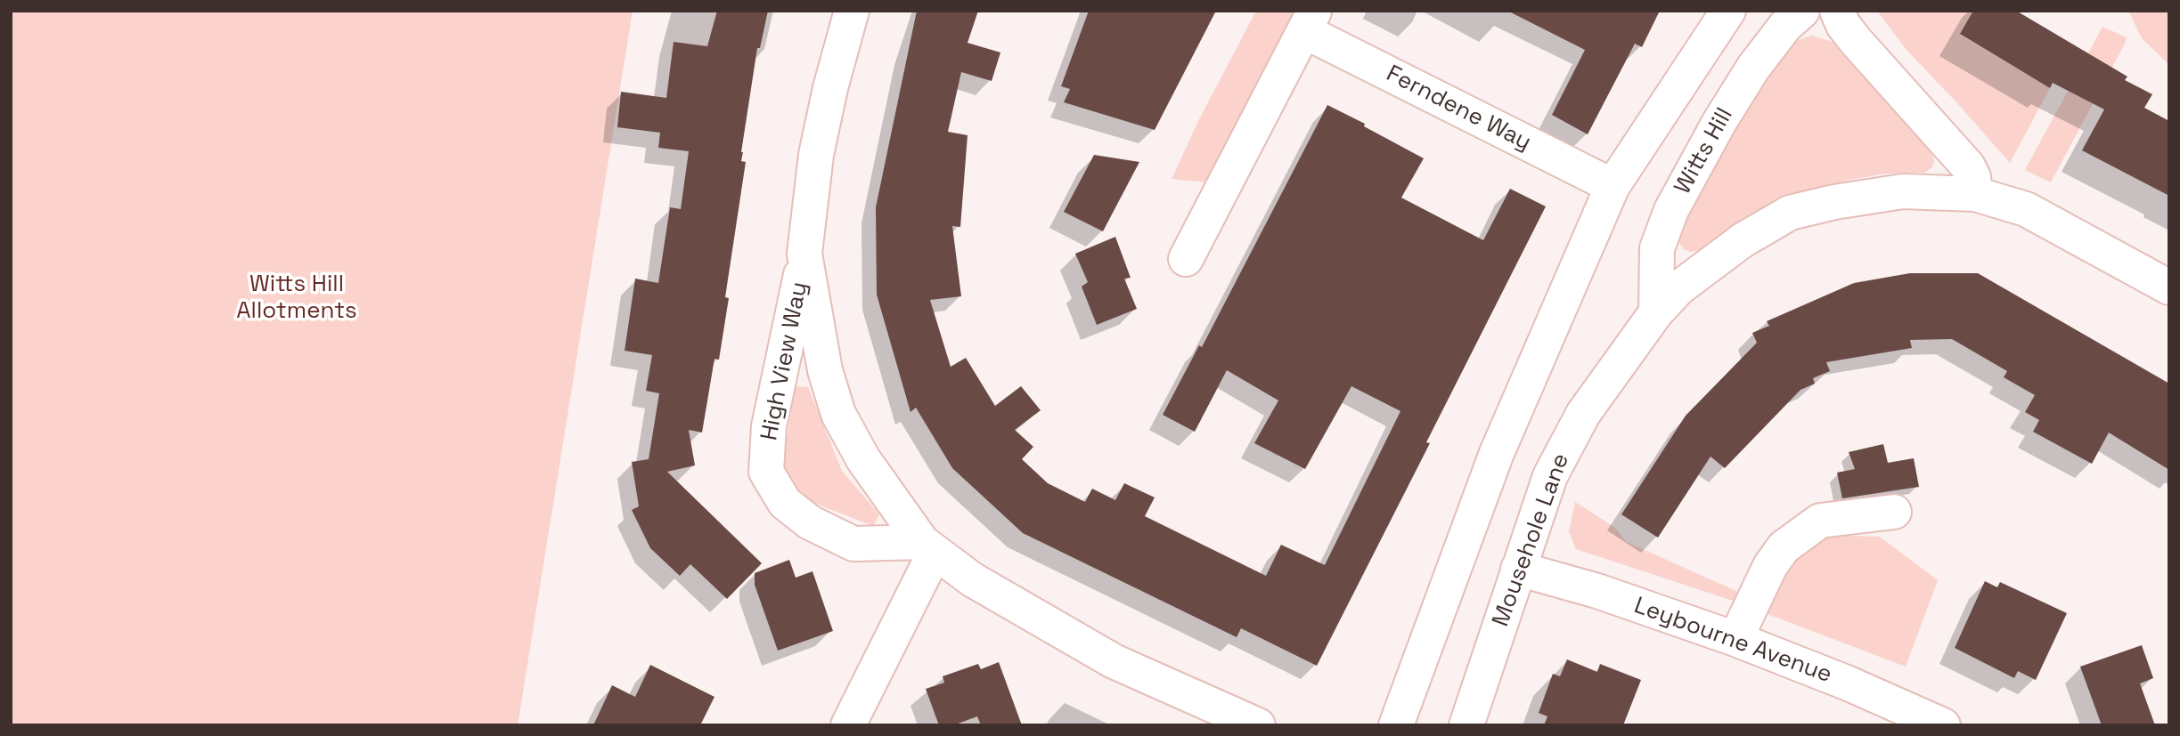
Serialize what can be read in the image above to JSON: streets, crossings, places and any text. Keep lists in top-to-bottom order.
{
  "streets": {
    "street": [
      "Ferndene Way",
      "Witts Hill",
      "High View Way",
      "Mousehole Lane",
      "Leybourne Avenue"
    ]
  },
  "crossings": [
    ["Witts Hill", "Mousehole Lane"],
    ["Mousehole Lane", "Leybourne Avenue"]
  ],
  "parks": ["Witts Hill Allotments"]
}
